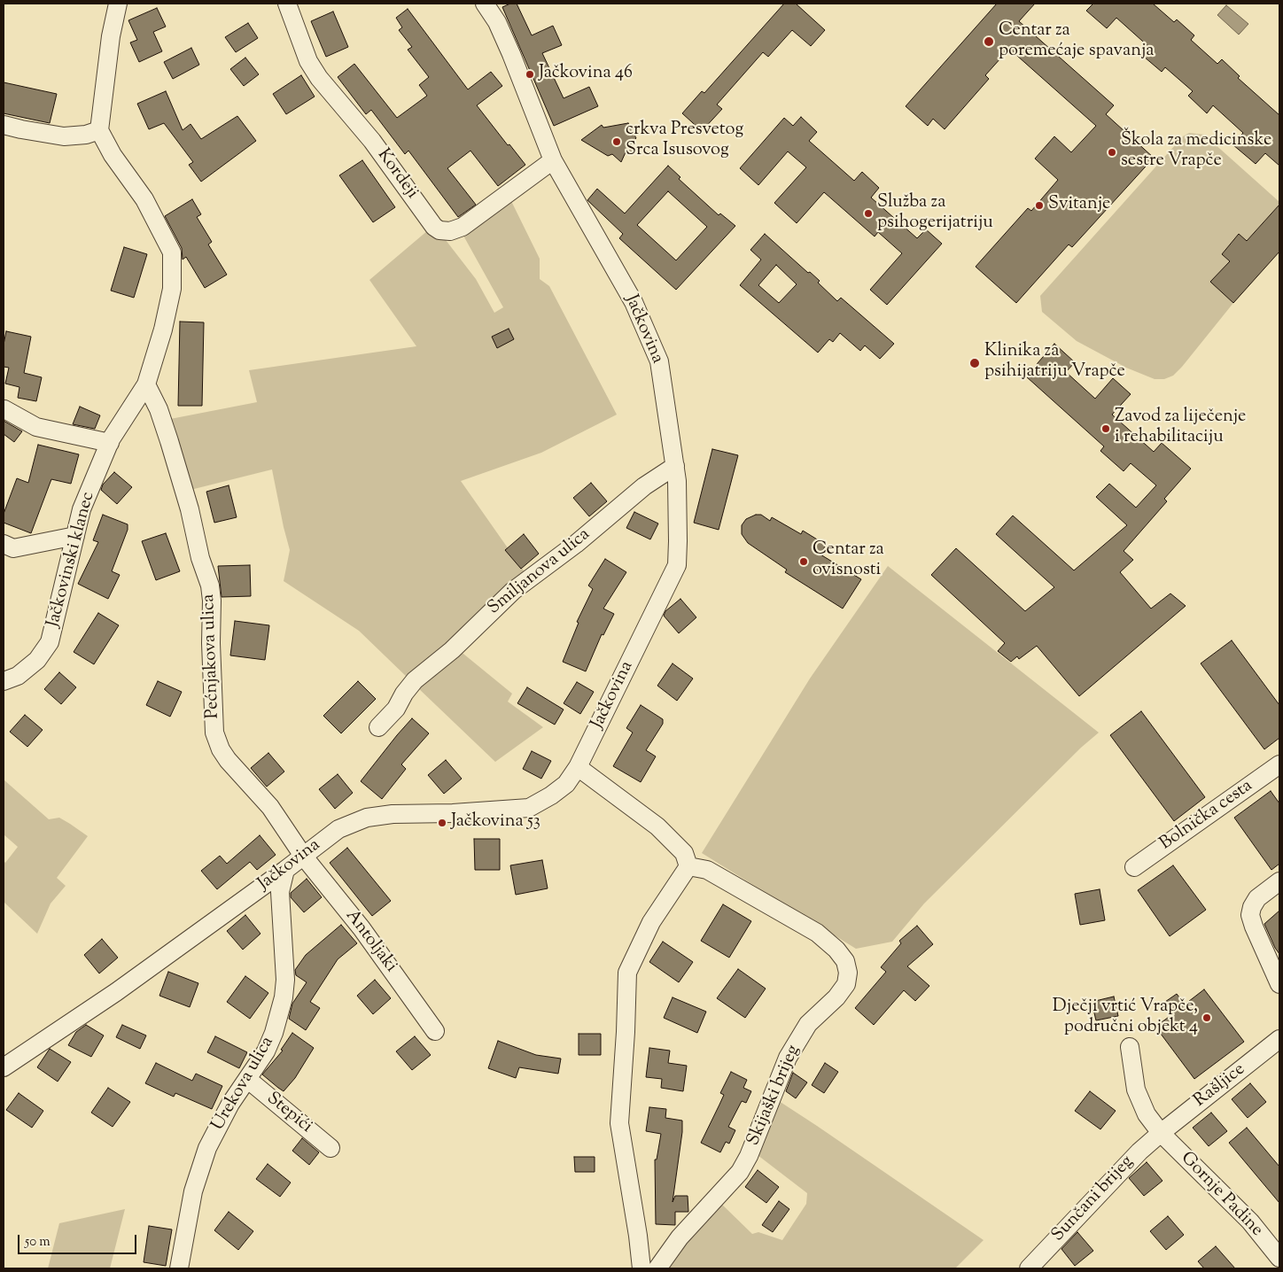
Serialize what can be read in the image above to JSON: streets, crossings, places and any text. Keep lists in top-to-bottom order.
{
  "streets": {
    "street": [
      "Kordeji",
      "Jačkovina",
      "Jačkovinski klanec",
      "Smiljanova ulica",
      "Pećnjakova ulica",
      "Bolnička cesta",
      "Antoljaki",
      "Urekova ulica",
      "Rašljice",
      "Skijaški brijeg",
      "Stepići",
      "Gornje Padine",
      "Sunčani brijeg"
    ]
  },
  "crossings": [
    ["Kordeji", "Jačkovina"],
    ["Jačkovina", "Smiljanova ulica"],
    ["Jačkovina", "Pećnjakova ulica"],
    ["Jačkovina", "Antoljaki"],
    ["Jačkovina", "Urekova ulica"],
    ["Jačkovinski klanec", "Pećnjakova ulica"],
    ["Pećnjakova ulica", "Antoljaki"],
    ["Urekova ulica", "Stepići"],
    ["Rašljice", "Gornje Padine"],
    ["Rašljice", "Sunčani brijeg"],
    ["Gornje Padine", "Sunčani brijeg"]
  ],
  "places": [
    "Centar za poremećaje spavanja",
    "Jačkovina 46",
    "crkva Presvetog Srca Isusovog",
    "Škola za medicinske sestre Vrapče",
    "Svitanje",
    "Služba za psihogerijatriju",
    "Klinika za psihijatriju Vrapče",
    "Zavod za liječenje i rehabilitaciju",
    "Centar za ovisnosti",
    "Jačkovina 53",
    "Dječji vrtić Vrapče, područni objekt 4"
  ],
  "scale_bar": "50 m"
}
